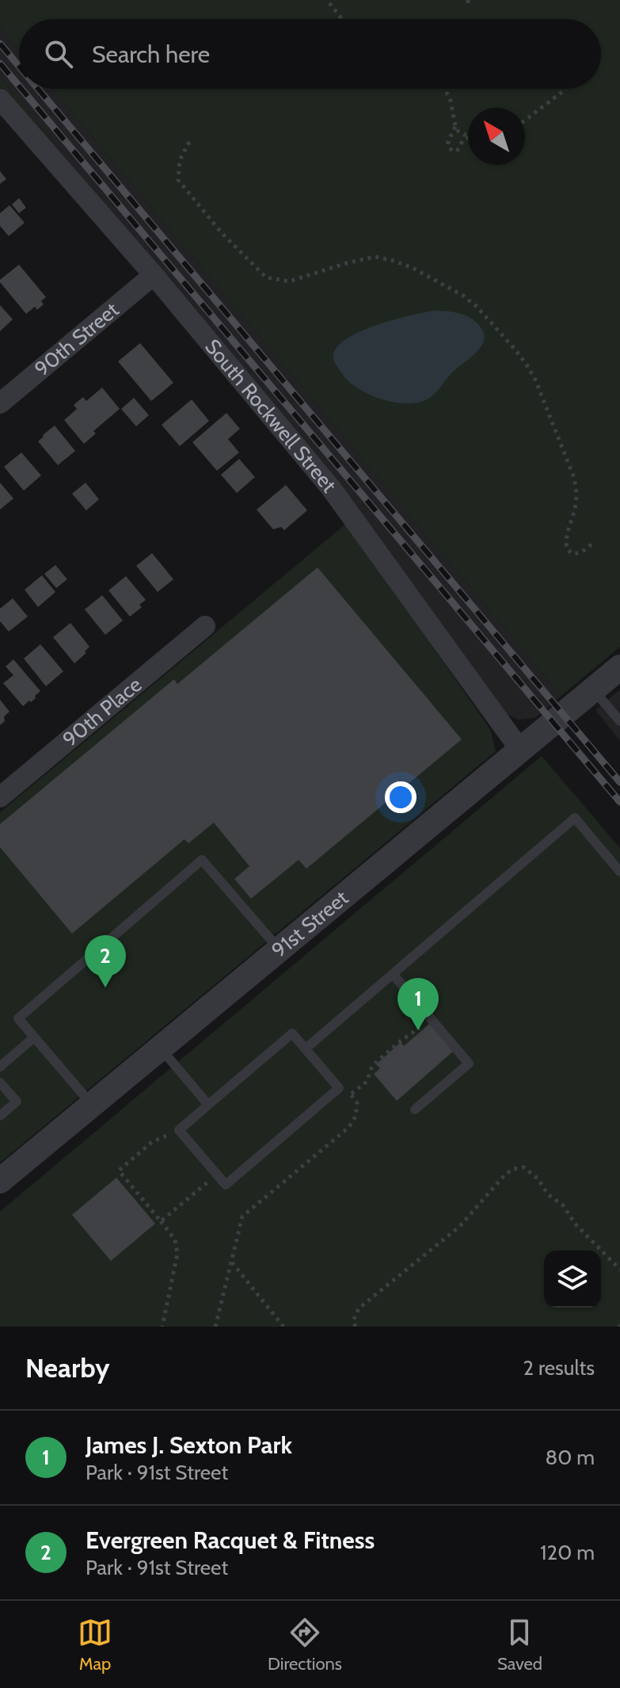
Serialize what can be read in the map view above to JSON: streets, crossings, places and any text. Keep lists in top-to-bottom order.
{
  "streets": {
    "street": [
      "90th Street",
      "South Rockwell Street",
      "90th Place",
      "91st Street"
    ]
  },
  "crossings": [
    ["90th Street", "South Rockwell Street"],
    ["South Rockwell Street", "91st Street"]
  ],
  "north": "top left",
  "page": {
    "search": "Search here",
    "pins": ["2", "1"],
    "heading": ["Nearby", "2 results"],
    "list": [
      {
        "mark": "1",
        "name": "James J. Sexton Park",
        "note": "Park · 91st Street",
        "value": "80 m"
      },
      {
        "mark": "2",
        "name": "Evergreen Racquet & Fitness",
        "note": "Park · 91st Street",
        "value": "120 m"
      }
    ],
    "nav": ["Map", "Directions", "Saved"]
  }
}
